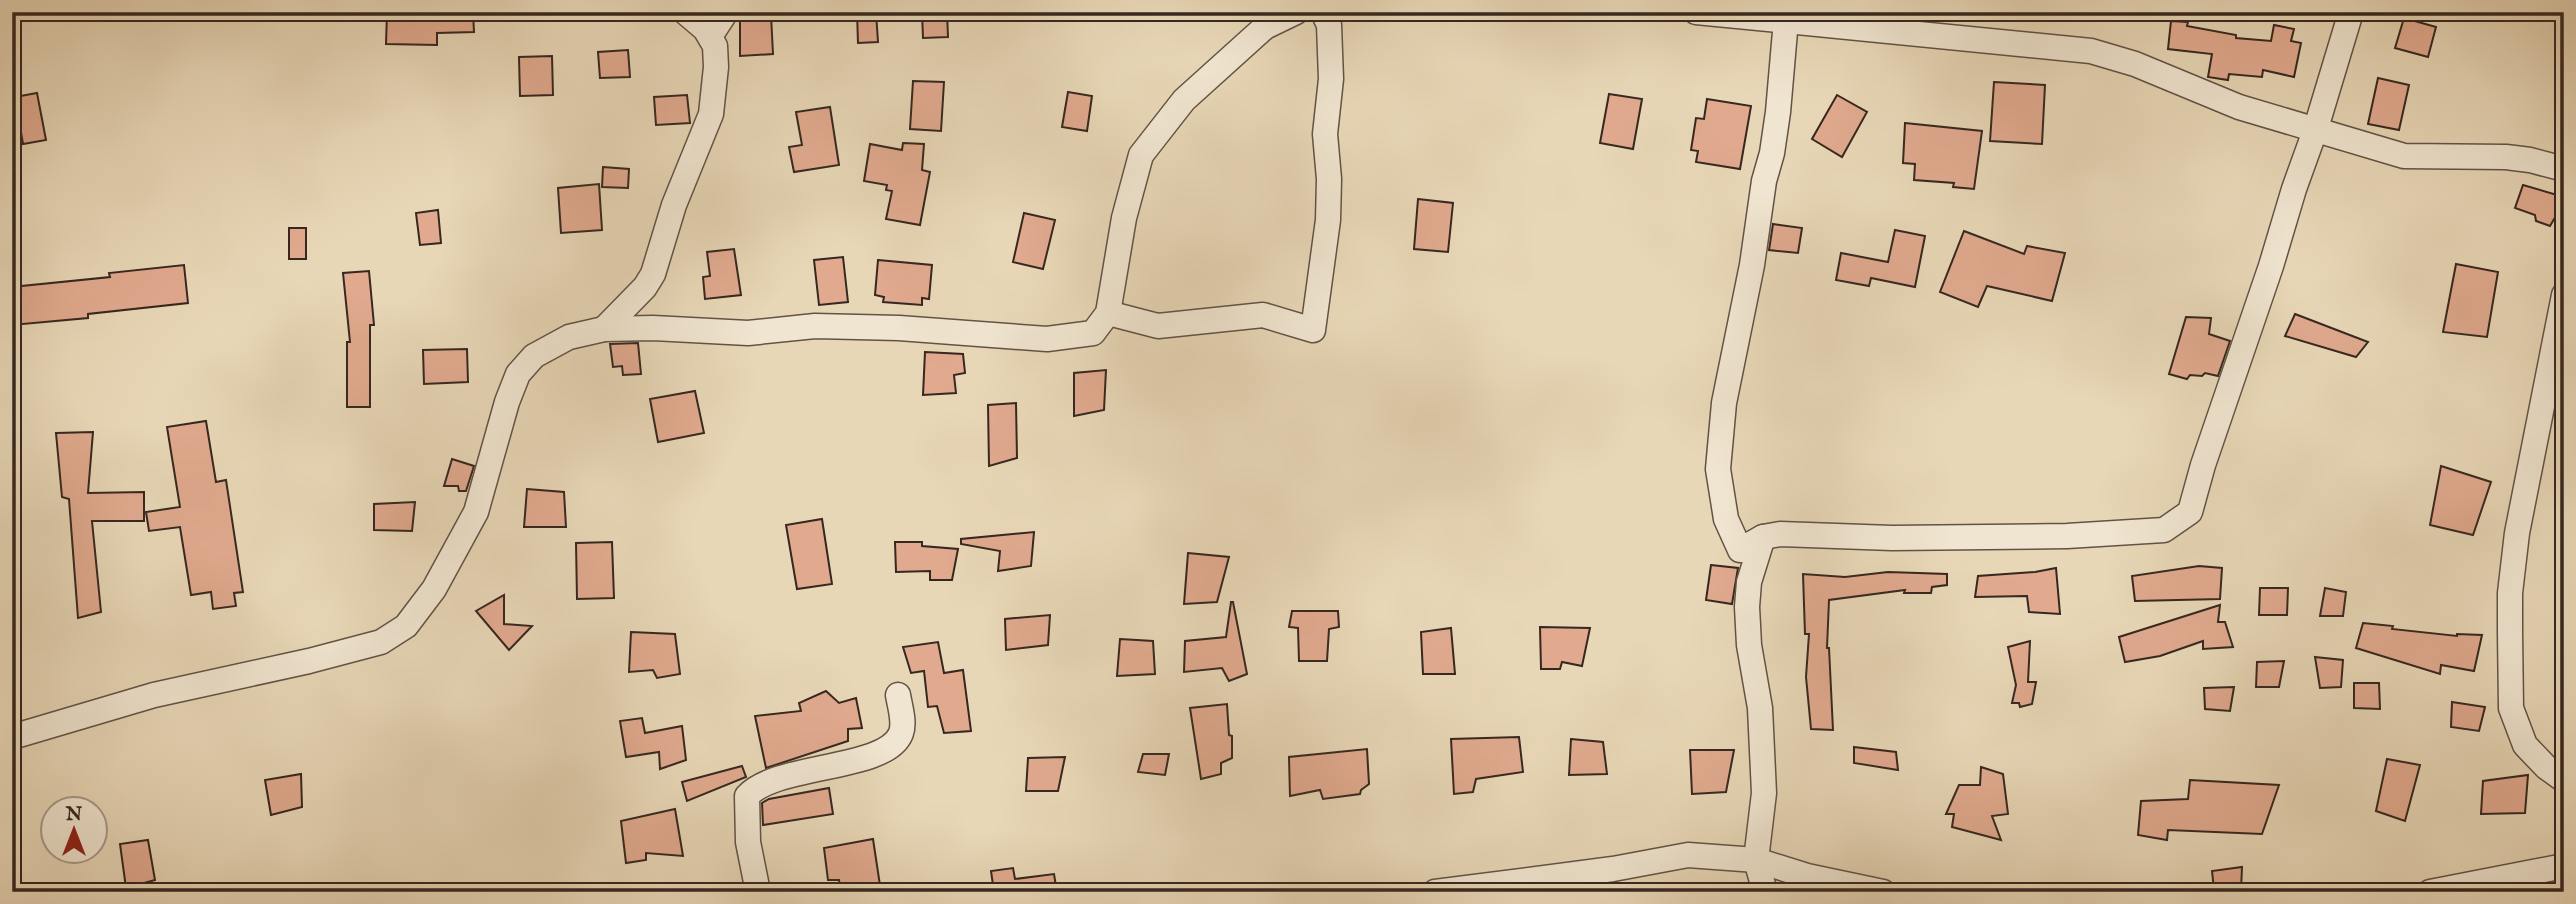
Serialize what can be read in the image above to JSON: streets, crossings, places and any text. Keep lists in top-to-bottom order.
{
  "north": "top"
}
